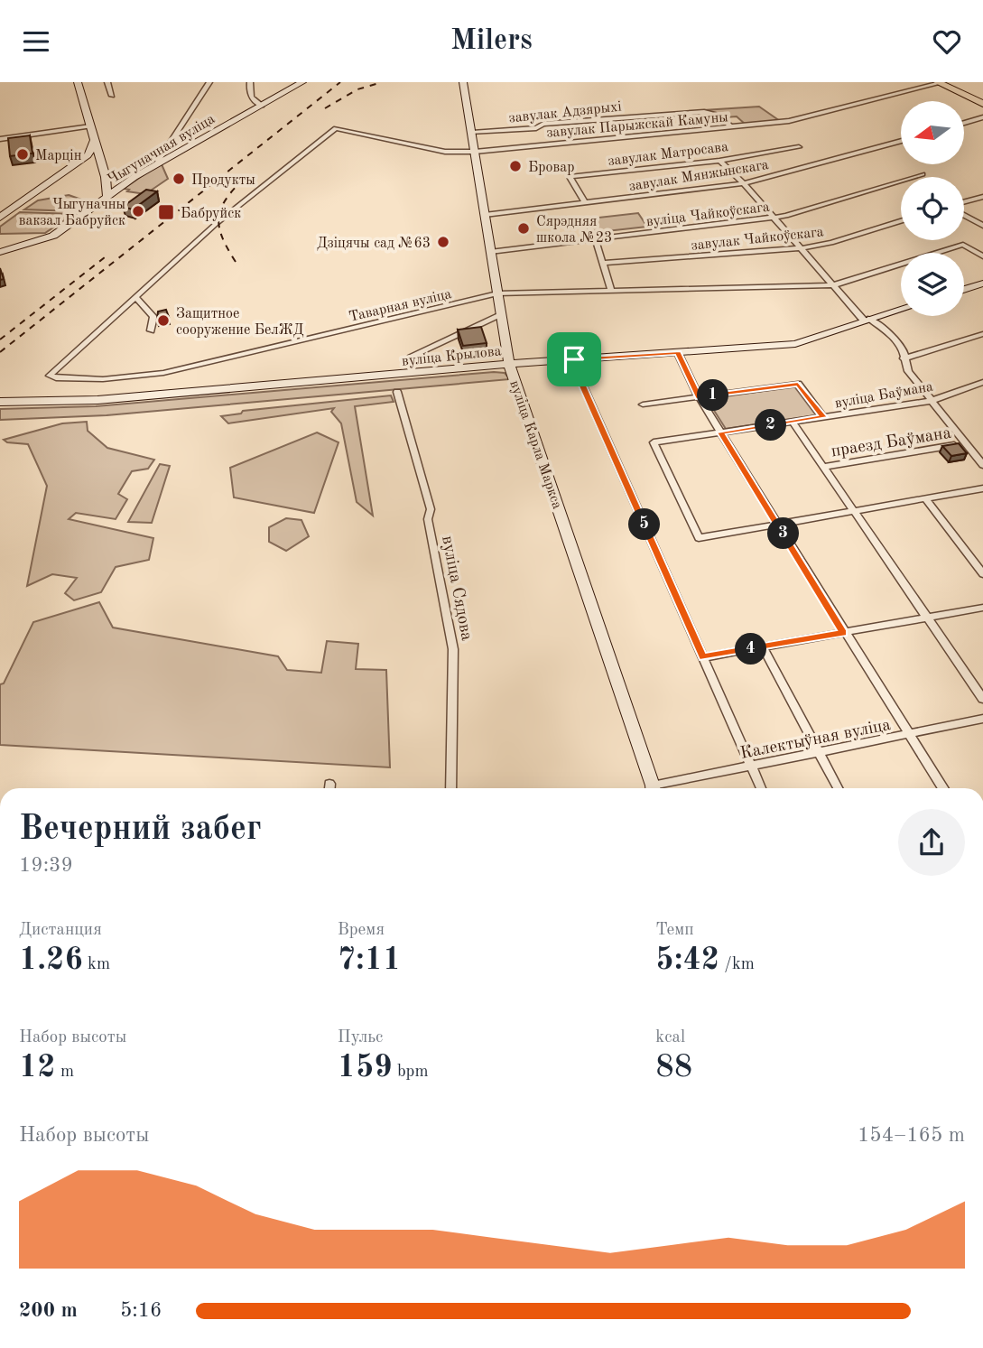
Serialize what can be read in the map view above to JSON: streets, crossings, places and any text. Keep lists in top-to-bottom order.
{
  "streets": {
    "main road": ["Чыгуначная вуліца", "вуліца Крылова", "вуліца Карла Маркса"],
    "street": [
      "завулак Адзярыхі",
      "завулак Парыжскай Камуны",
      "завулак Матросава",
      "завулак Мянжынскага",
      "вуліца Чайкоўскага",
      "завулак Чайкоўскага",
      "Таварная вуліца",
      "вуліца Баўмана",
      "праезд Баўмана",
      "вуліца Сядова",
      "Калектыўная вуліца"
    ]
  },
  "crossings": [
    ["завулак Адзярыхі", "завулак Парыжскай Камуны"],
    ["завулак Адзярыхі", "вуліца Карла Маркса"],
    ["завулак Парыжскай Камуны", "Таварная вуліца"],
    ["завулак Парыжскай Камуны", "вуліца Карла Маркса"],
    ["завулак Матросава", "завулак Мянжынскага"],
    ["завулак Мянжынскага", "вуліца Карла Маркса"],
    ["вуліца Чайкоўскага", "вуліца Карла Маркса"],
    ["Таварная вуліца", "вуліца Карла Маркса"],
    ["вуліца Крылова", "вуліца Карла Маркса"]
  ],
  "places": {
    "other": [
      "Марцін",
      "Бровар",
      "Продукты",
      "Чыгуначны вакзал Бабруйск",
      "Сярэдняя школа №23",
      "Дзіцячы сад №63",
      "Защитное сооружение БелЖД"
    ],
    "transit": ["Бабруйск"]
  },
  "north": "left",
  "page": {
    "header": "Milers",
    "pins": [
      "1",
      "2",
      "5",
      "3",
      "4"
    ],
    "heading": ["Вечерний забег", "19:39"],
    "stats": [
      ["Дистанция", "1.26 km"],
      ["Время", "7:11"],
      ["Темп", "5:42 /km"],
      ["Набор высоты", "12 m"],
      ["Пульс", "159 bpm"],
      ["kcal", "88"]
    ],
    "chart": ["Набор высоты", "154–165 m"],
    "list": [
      {
        "name": "200 m",
        "note": "5:16"
      }
    ]
  }
}
